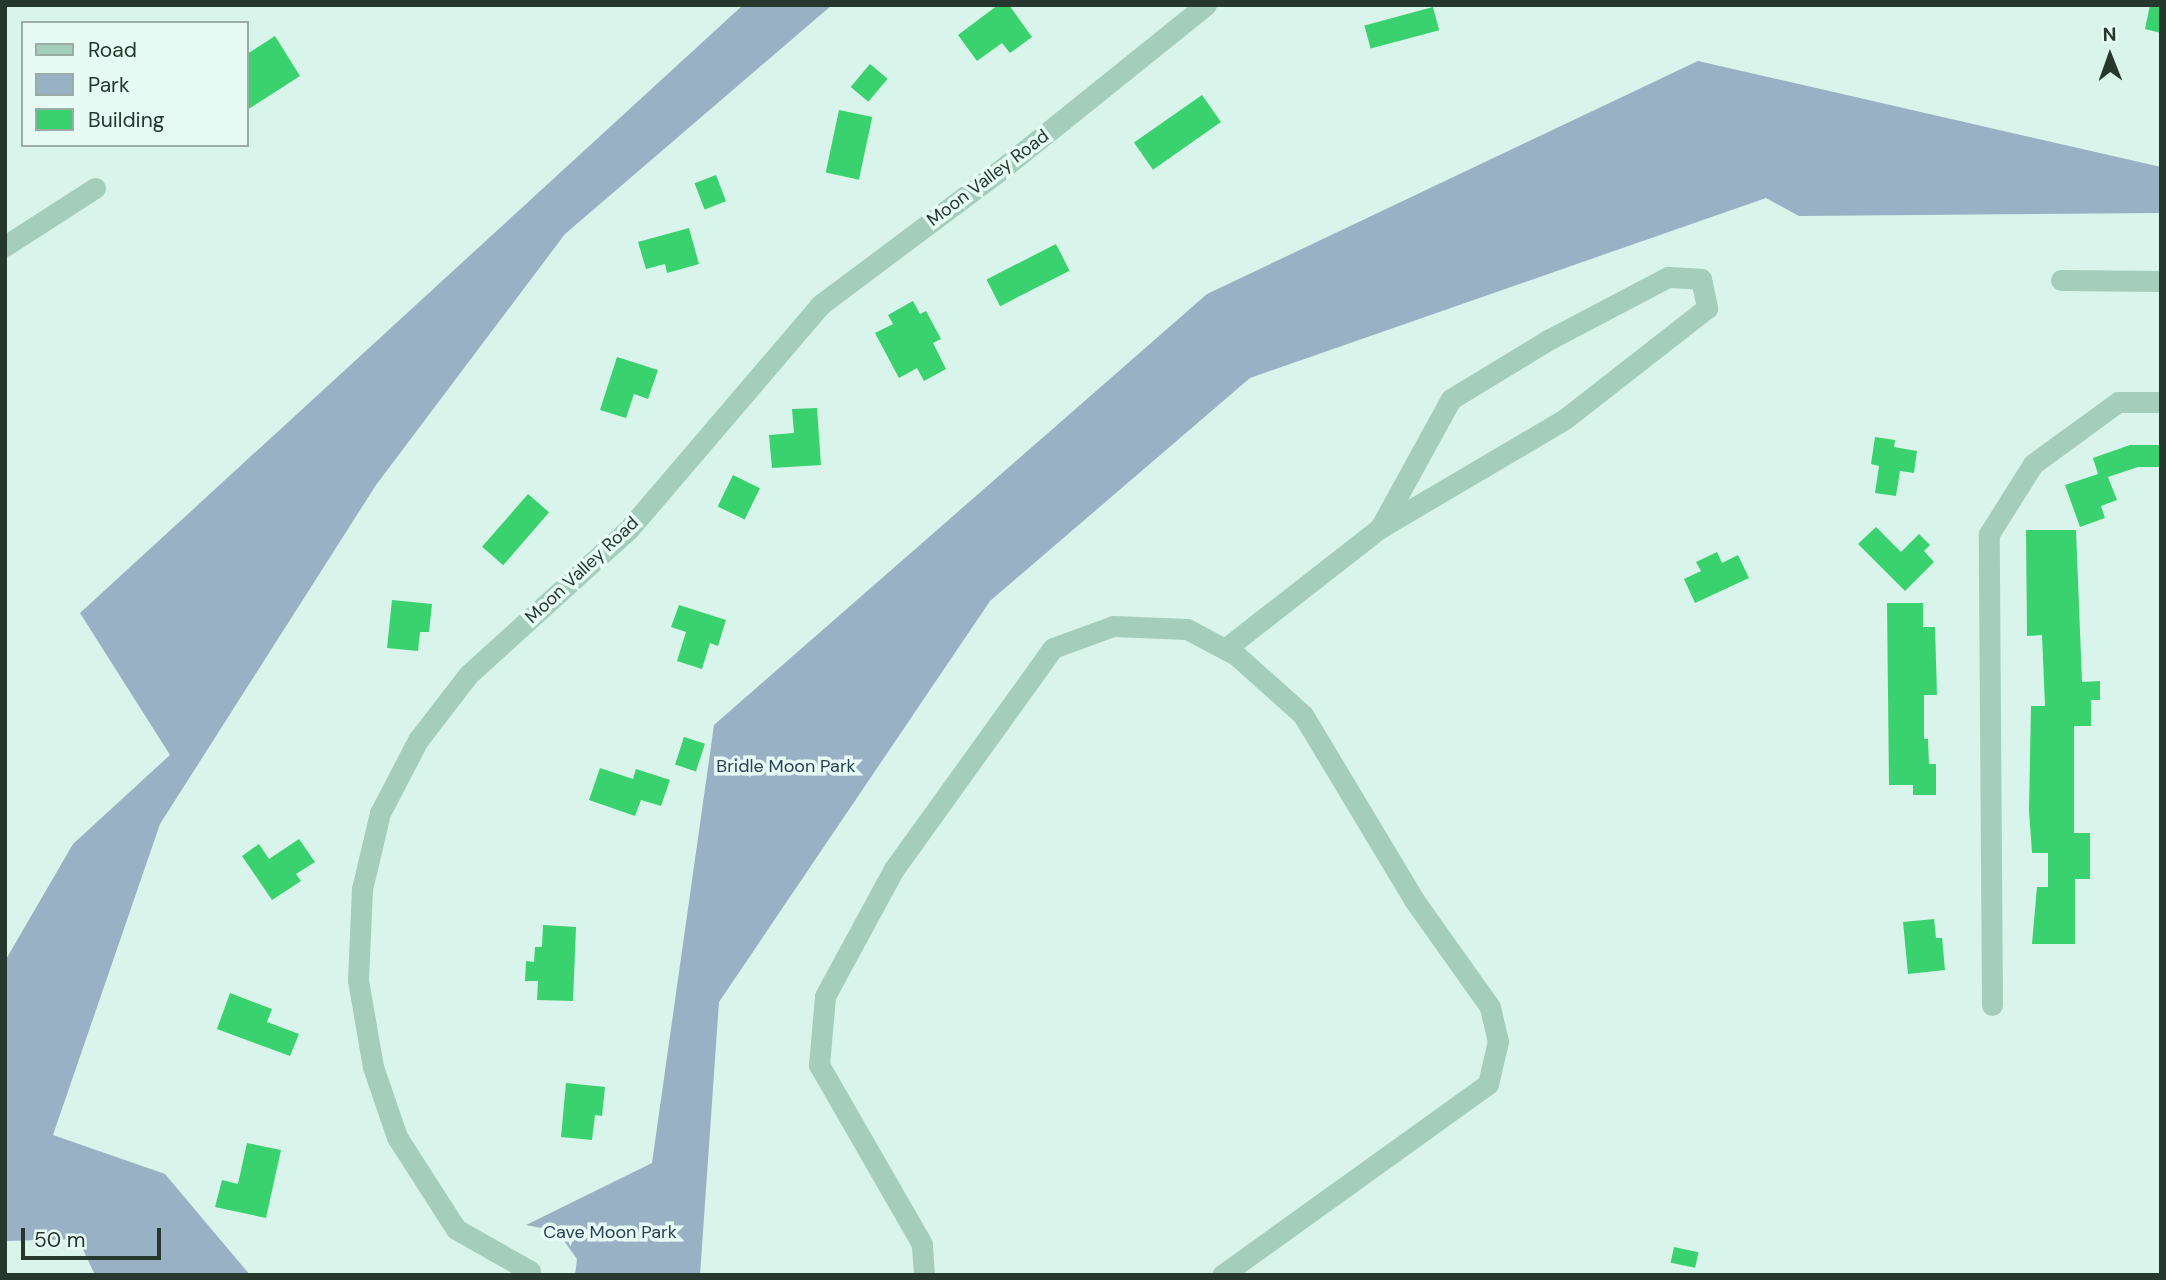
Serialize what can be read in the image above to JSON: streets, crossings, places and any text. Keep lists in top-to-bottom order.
{
  "streets": {
    "street": ["Moon Valley Road"]
  },
  "parks": ["Bridle Moon Park", "Cave Moon Park"],
  "legend": ["Road", "Park", "Building"],
  "scale_bar": "50 m",
  "north": "top"
}
